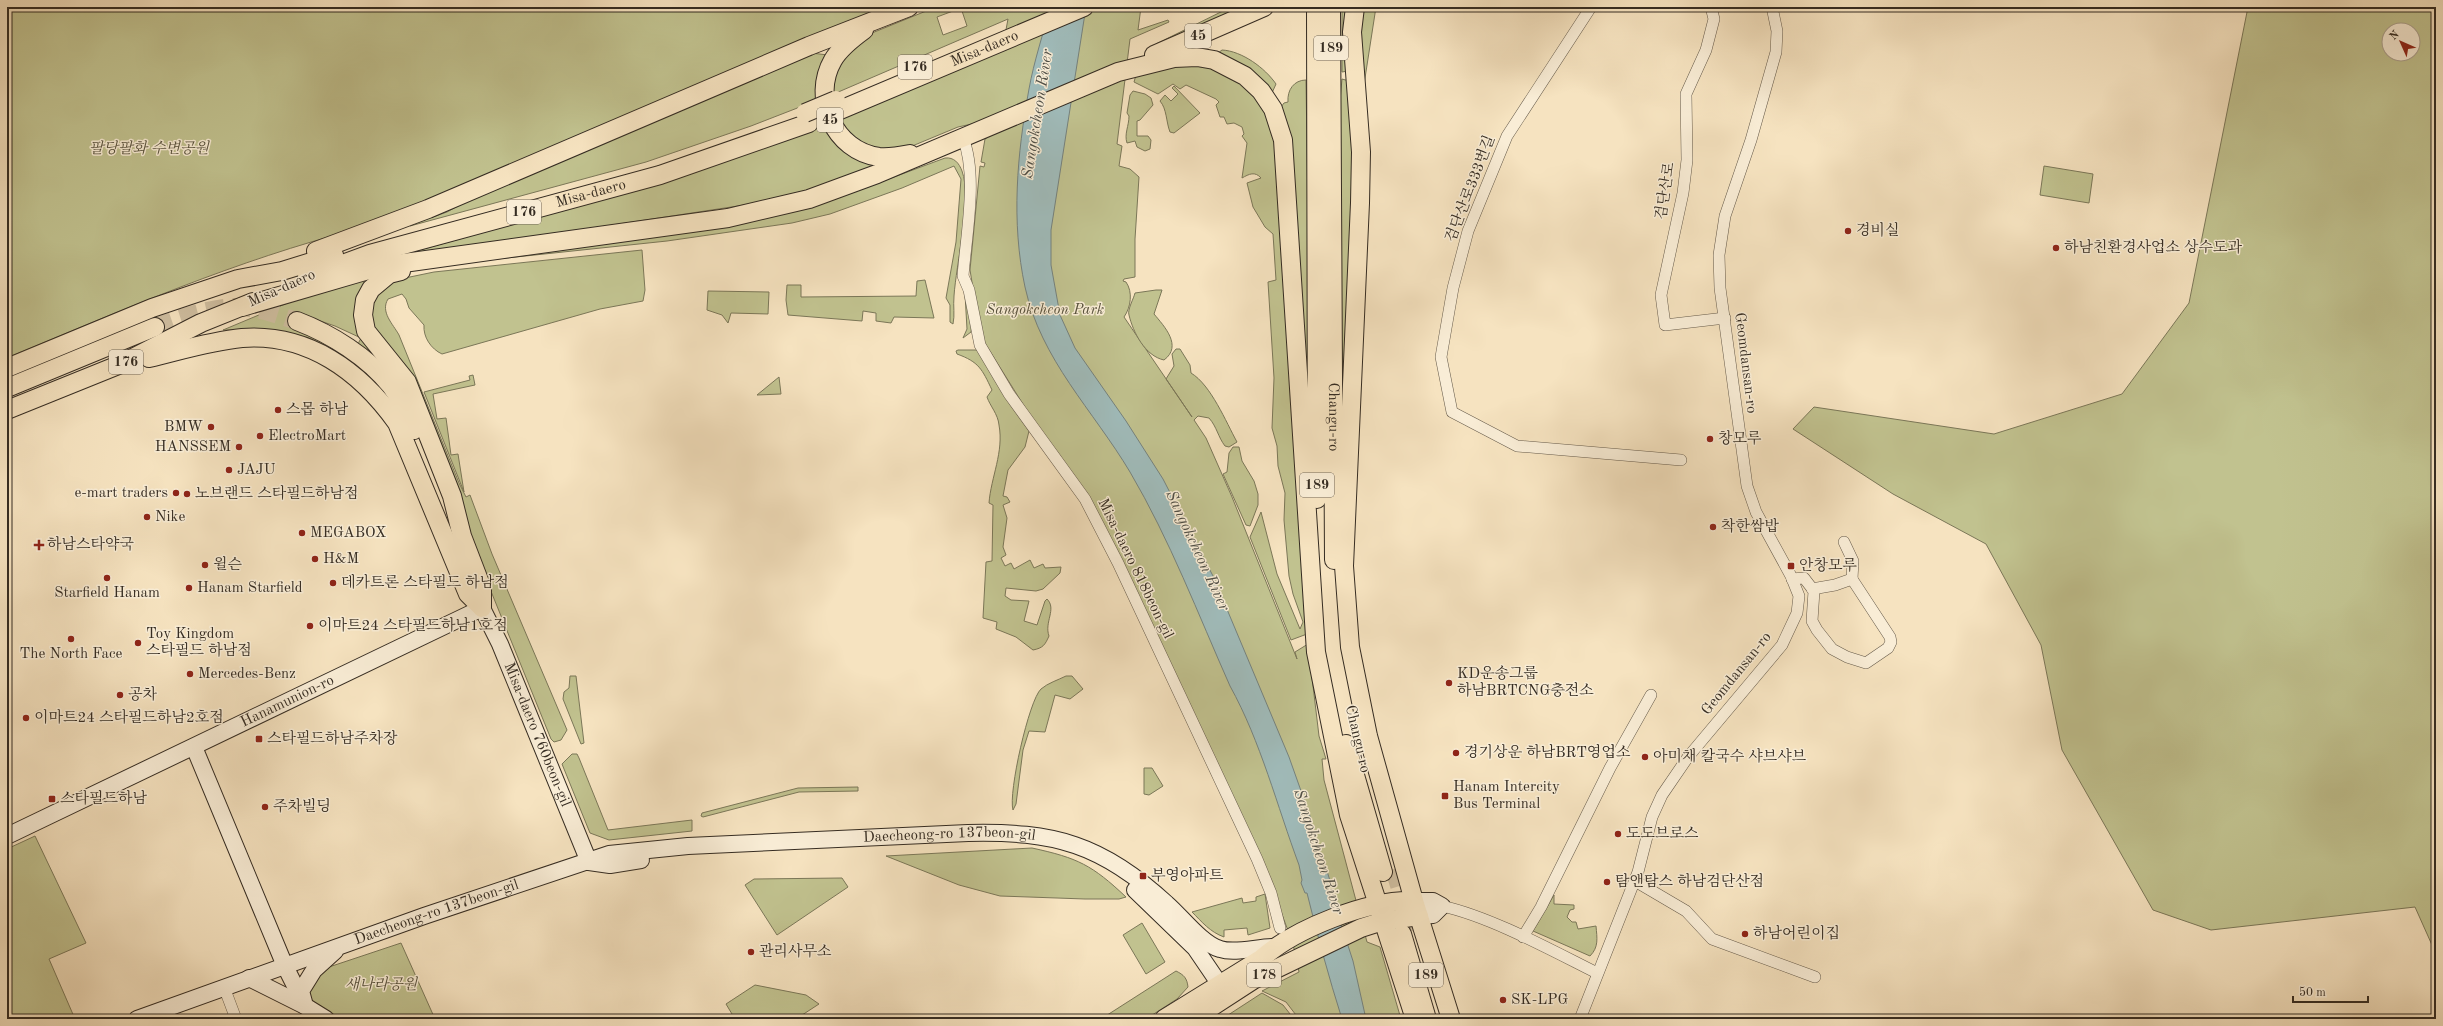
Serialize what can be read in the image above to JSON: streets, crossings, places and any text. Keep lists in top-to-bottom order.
{
  "streets": {
    "main road": [
      "45",
      "189",
      "Misa-daero",
      "176",
      "Changu-ro",
      "Hanamunion-ro",
      "Misa-daero 760beon-gil",
      "Daecheong-ro 137beon-gil",
      "178"
    ],
    "street": [
      "검단산로333번길",
      "검단산로",
      "Geomdansan-ro",
      "Misa-daero 818beon-gil"
    ]
  },
  "crossings": [
    ["45", "Misa-daero 818beon-gil"],
    ["189", "178"],
    ["검단산로", "Geomdansan-ro"],
    ["Hanamunion-ro", "Misa-daero 760beon-gil"],
    ["Misa-daero 760beon-gil", "Daecheong-ro 137beon-gil"],
    ["Daecheong-ro 137beon-gil", "178"]
  ],
  "water": ["Sangokcheon River"],
  "parks": ["팔당팔화 수변공원", "Sangokcheon Park", "새나라공원"],
  "places": {
    "other": [
      "경비실",
      "하남친환경사업소 상수도과",
      "스몹 하남",
      "BMW",
      "ElectroMart",
      "창모루",
      "HANSSEM",
      "JAJU",
      "e-mart traders",
      "노브랜드 스타필드하남점",
      "Nike",
      "착한쌈밥",
      "MEGABOX",
      "H&M",
      "윌슨",
      "Starfield Hanam",
      "데카트론 스타필드 하남점",
      "Hanam Starfield",
      "이마트24 스타필드하남1호점",
      "The North Face",
      "Toy Kingdom 스타필드 하남점",
      "Mercedes-Benz",
      "KD운송그룹 하남BRTCNG충전소",
      "공차",
      "이마트24 스타필드하남2호점",
      "경기상운 하남BRT영업소",
      "아미채 칼국수 샤브샤브",
      "주차빌딩",
      "도도브로스",
      "탐앤탐스 하남검단산점",
      "하남어린이집",
      "관리사무소",
      "SK-LPG"
    ],
    "health": ["하남스타약국"],
    "transit": [
      "안창모루",
      "스타필드하남주차장",
      "Hanam Intercity Bus Terminal",
      "스타필드하남",
      "부영아파트"
    ]
  },
  "scale_bar": "50 m",
  "north": "top left"
}
